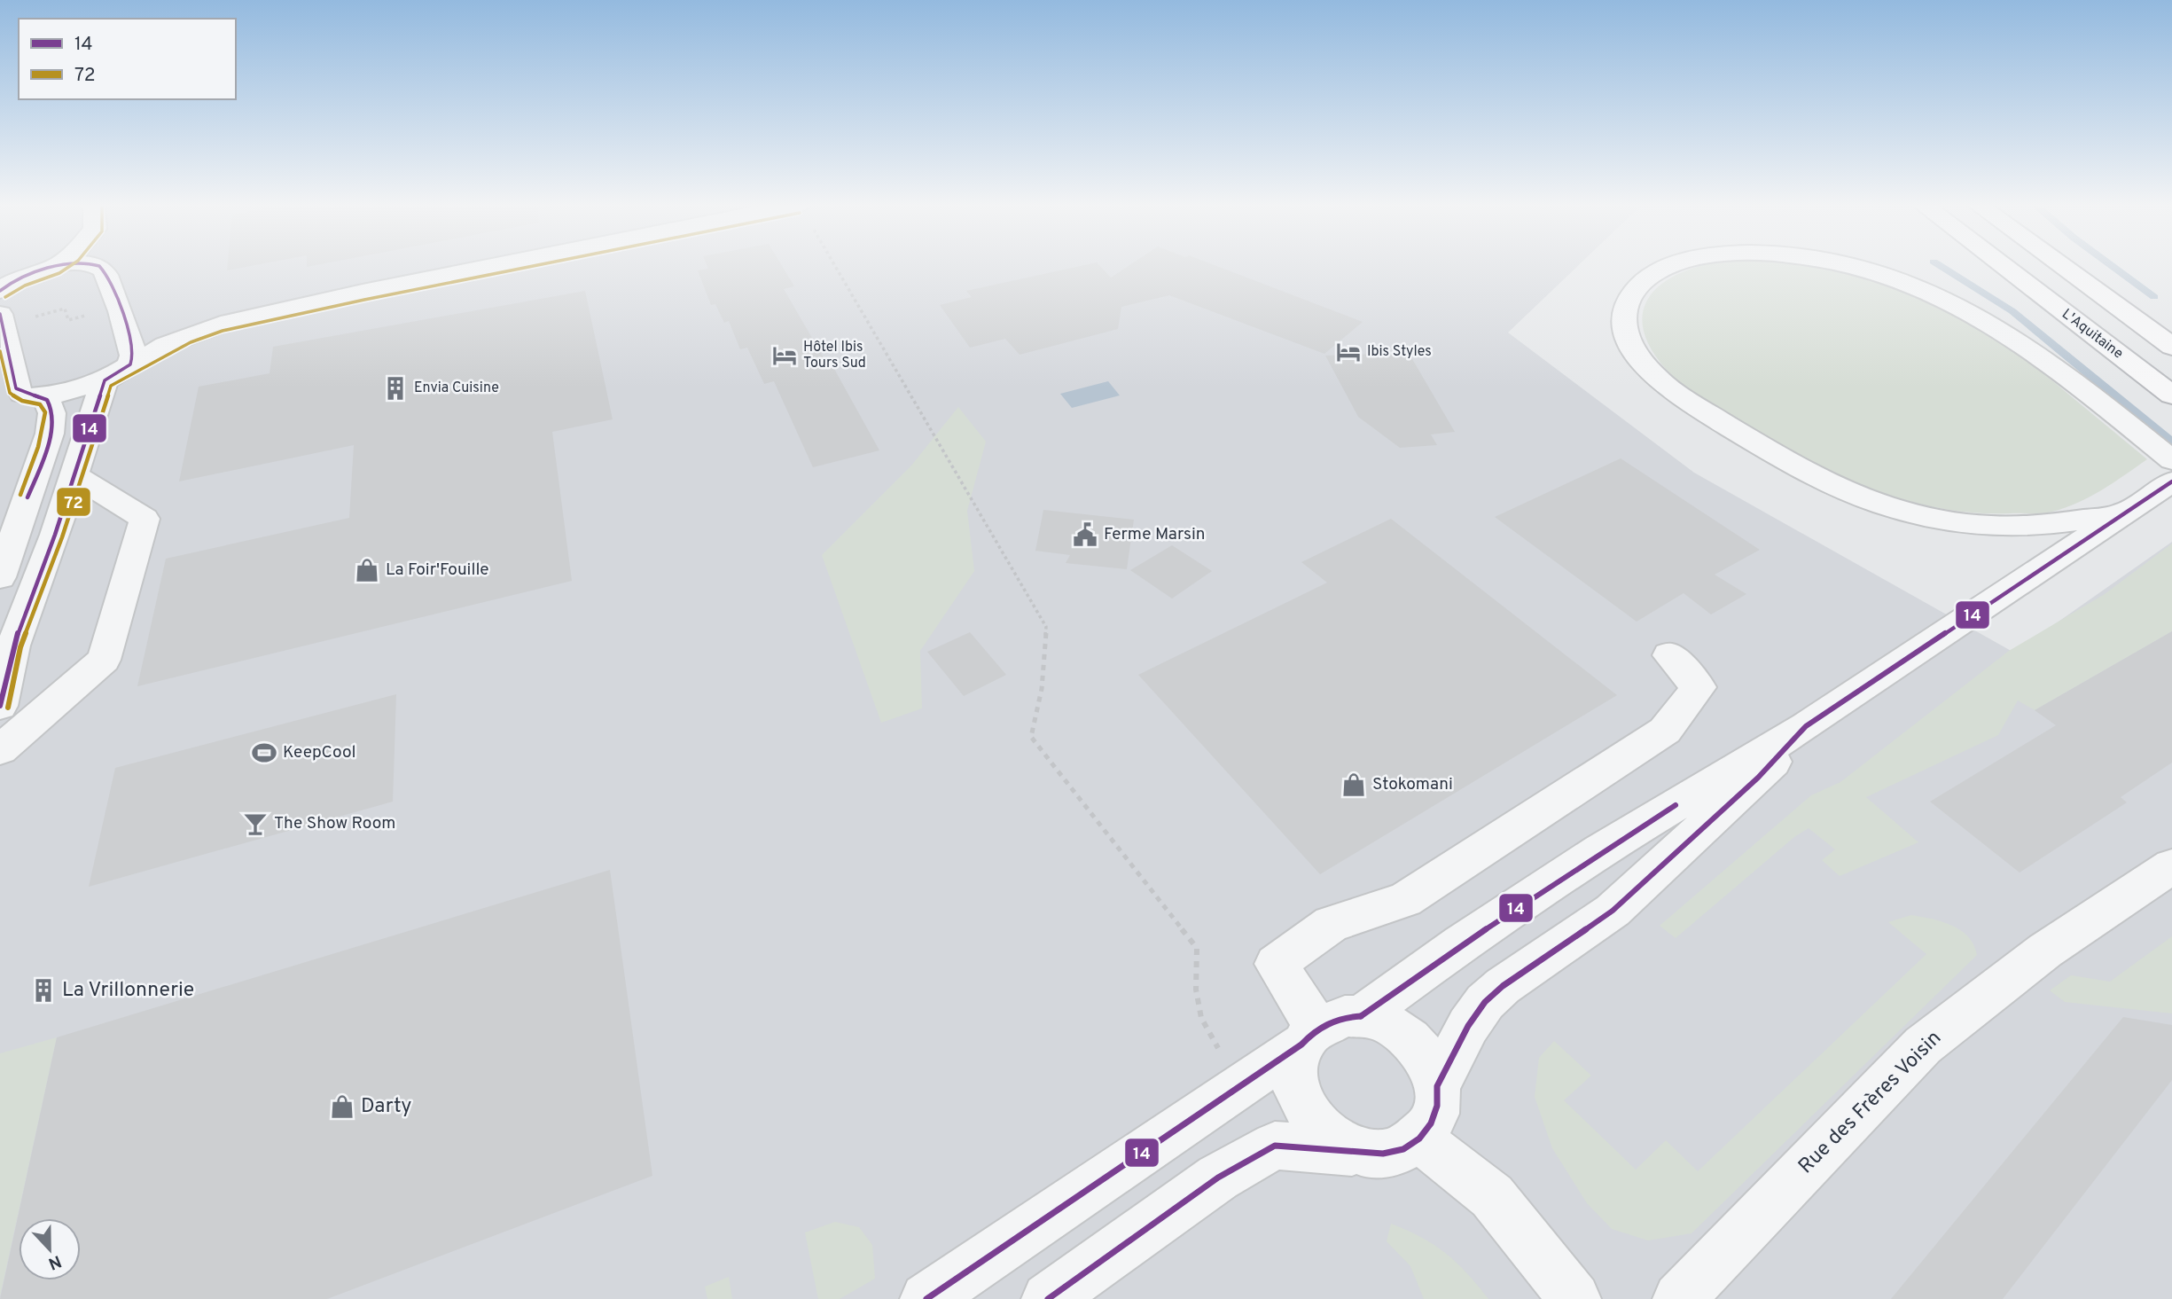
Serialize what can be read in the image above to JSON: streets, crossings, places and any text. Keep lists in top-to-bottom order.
{
  "streets": {
    "highway": ["L'Aquitaine"],
    "street": ["Rue des Frères Voisin"]
  },
  "places": {
    "hotel": ["Ibis Styles", "Hôtel Ibis Tours Sud"],
    "building": ["Envia Cuisine", "La Vrillonnerie"],
    "public building": ["Ferme Marsin"],
    "shop": ["La Foir'Fouille", "Stokomani", "Darty"],
    "sports": ["KeepCool"],
    "bar": ["The Show Room"]
  },
  "lines": ["transit line 14", "transit line 72"],
  "legend": ["14", "72"],
  "north": "bottom"
}
